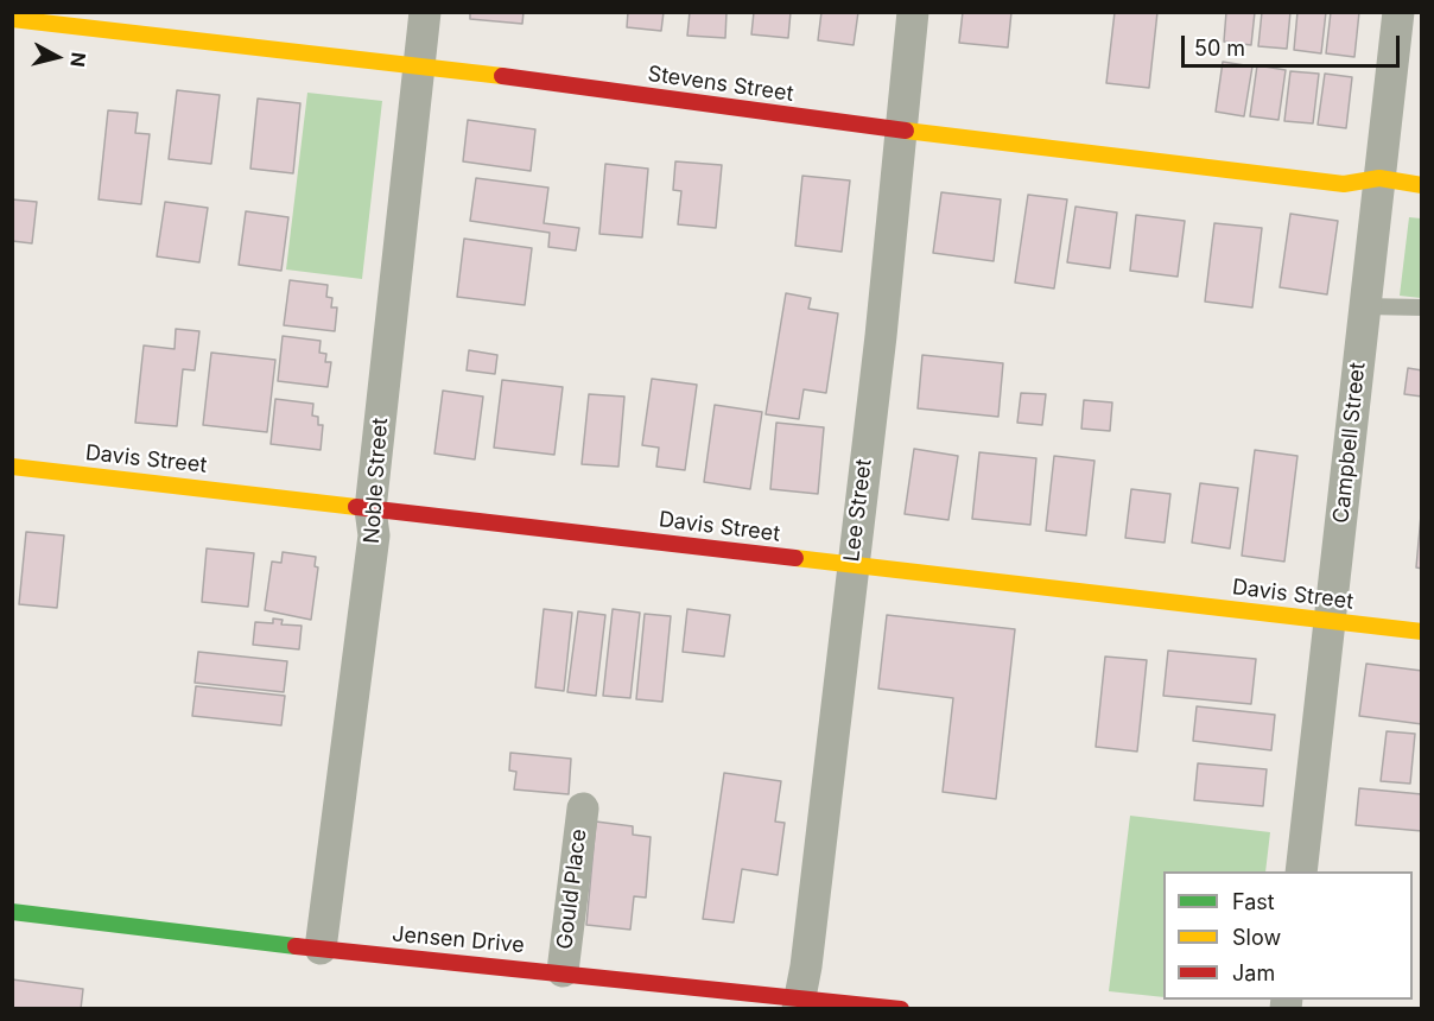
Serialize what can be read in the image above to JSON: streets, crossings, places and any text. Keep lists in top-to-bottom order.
{
  "streets": {
    "street": [
      "Stevens Street",
      "Campbell Street",
      "Davis Street",
      "Noble Street",
      "Lee Street",
      "Gould Place",
      "Jensen Drive"
    ]
  },
  "crossings": [
    ["Stevens Street", "Campbell Street"],
    ["Stevens Street", "Noble Street"],
    ["Stevens Street", "Lee Street"],
    ["Campbell Street", "Davis Street"],
    ["Davis Street", "Noble Street"],
    ["Davis Street", "Lee Street"],
    ["Noble Street", "Jensen Drive"],
    ["Lee Street", "Jensen Drive"],
    ["Gould Place", "Jensen Drive"]
  ],
  "legend": ["Fast", "Slow", "Jam"],
  "scale_bar": "50 m",
  "north": "right"
}
